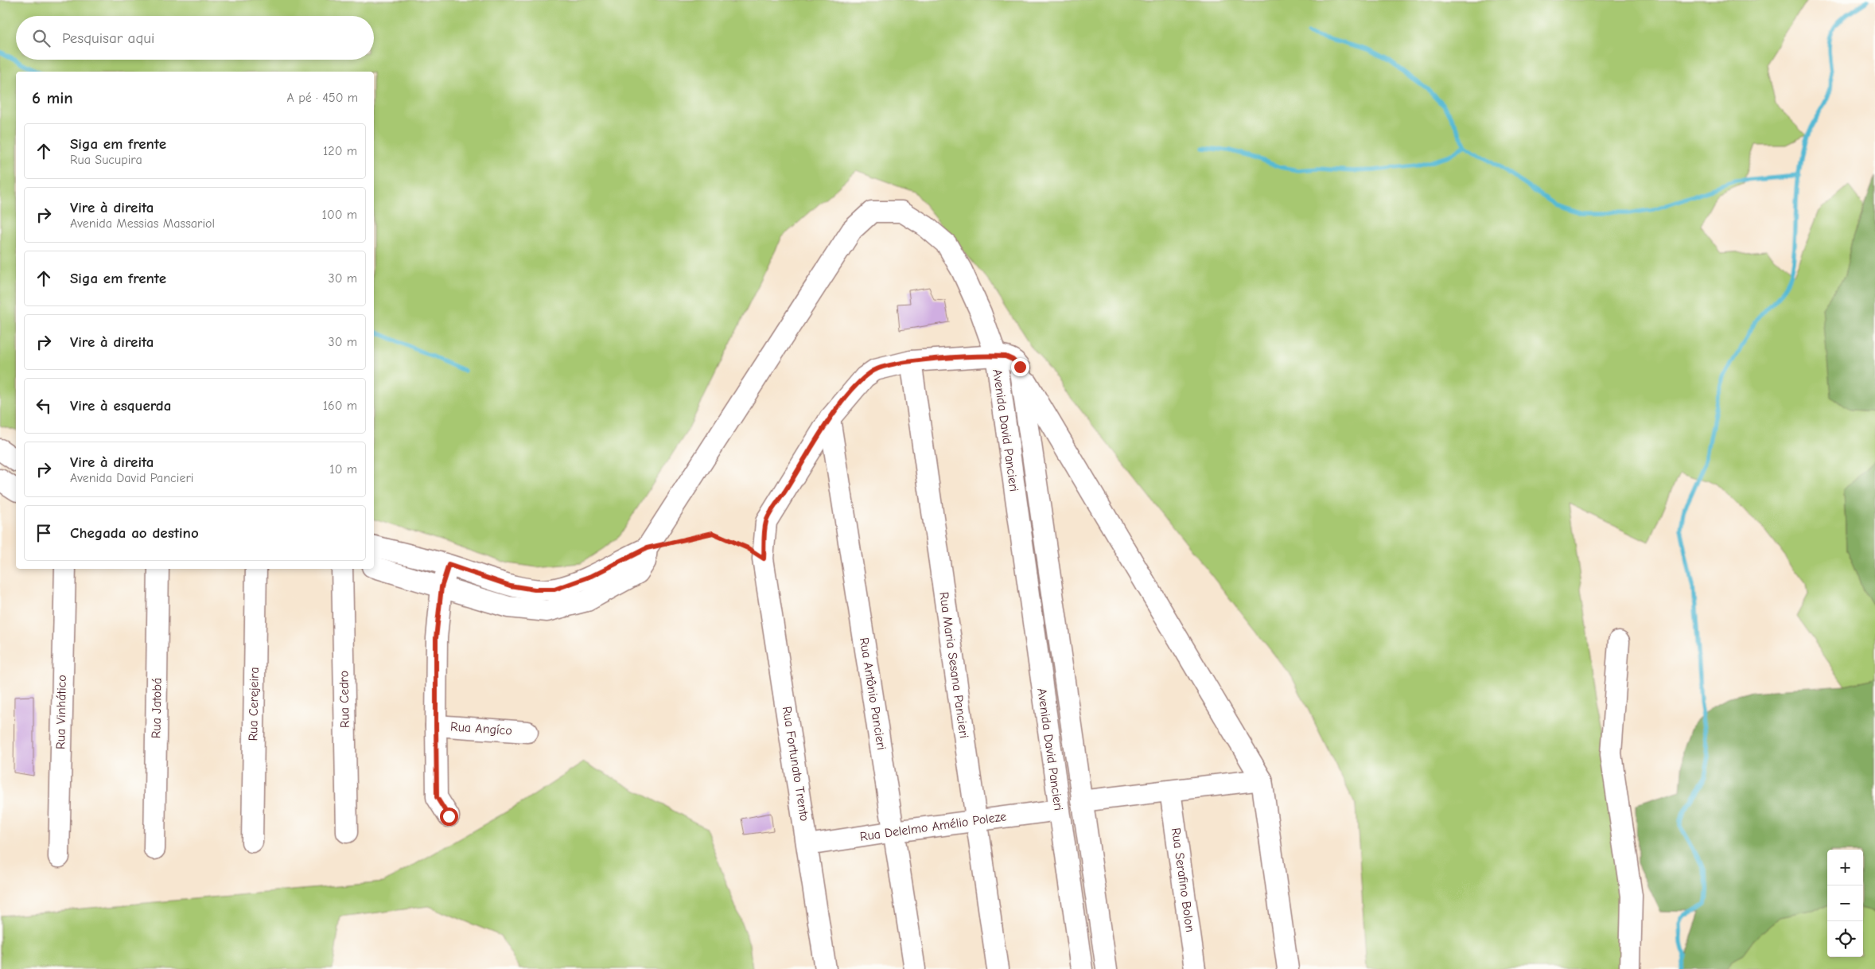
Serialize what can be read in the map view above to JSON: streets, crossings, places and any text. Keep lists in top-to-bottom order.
{
  "streets": {
    "street": [
      "Avenida David Pancieri",
      "Rua Maria Sesana Pancieri",
      "Rua Antônio Pancieri",
      "Rua Cedro",
      "Rua Cerejeira",
      "Rua Jatobá",
      "Rua Vinhático",
      "Rua Angíco",
      "Rua Fortunato Trento",
      "Rua Delelmo Amélio Poleze",
      "Rua Serafino Bolon"
    ]
  },
  "crossings": [
    ["Avenida David Pancieri", "Rua Fortunato Trento"],
    ["Avenida David Pancieri", "Rua Delelmo Amélio Poleze"],
    ["Rua Maria Sesana Pancieri", "Rua Fortunato Trento"],
    ["Rua Maria Sesana Pancieri", "Rua Delelmo Amélio Poleze"],
    ["Rua Antônio Pancieri", "Rua Fortunato Trento"],
    ["Rua Antônio Pancieri", "Rua Delelmo Amélio Poleze"],
    ["Rua Fortunato Trento", "Rua Delelmo Amélio Poleze"]
  ],
  "page": {
    "search": "Pesquisar aqui",
    "heading": ["6 min", "A pé · 450 m"],
    "list": [
      ["Siga em frente", "Rua Sucupira", "120 m"],
      ["Vire à direita", "Avenida Messias Massariol", "100 m"],
      ["Siga em frente", "30 m"],
      ["Vire à direita", "30 m"],
      ["Vire à esquerda", "160 m"],
      ["Vire à direita", "Avenida David Pancieri", "10 m"],
      "Chegada ao destino"
    ],
    "map_buttons": ["+", "−"]
  }
}
